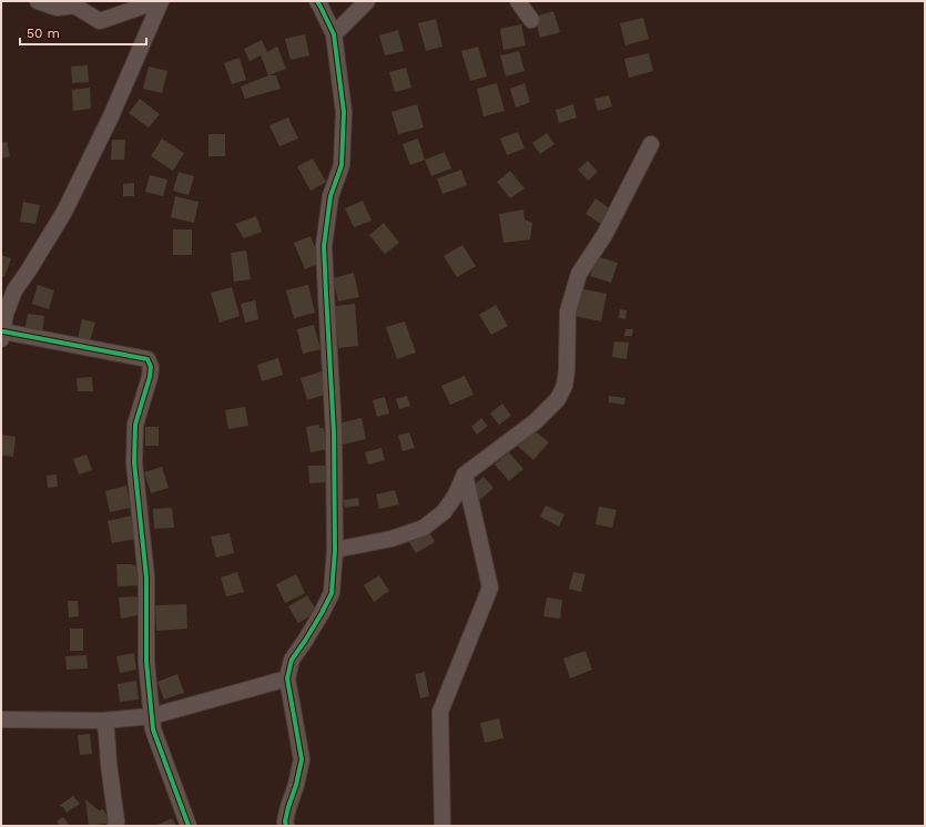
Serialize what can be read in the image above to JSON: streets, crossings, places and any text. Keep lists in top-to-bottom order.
{
  "scale_bar": "50 m"
}
